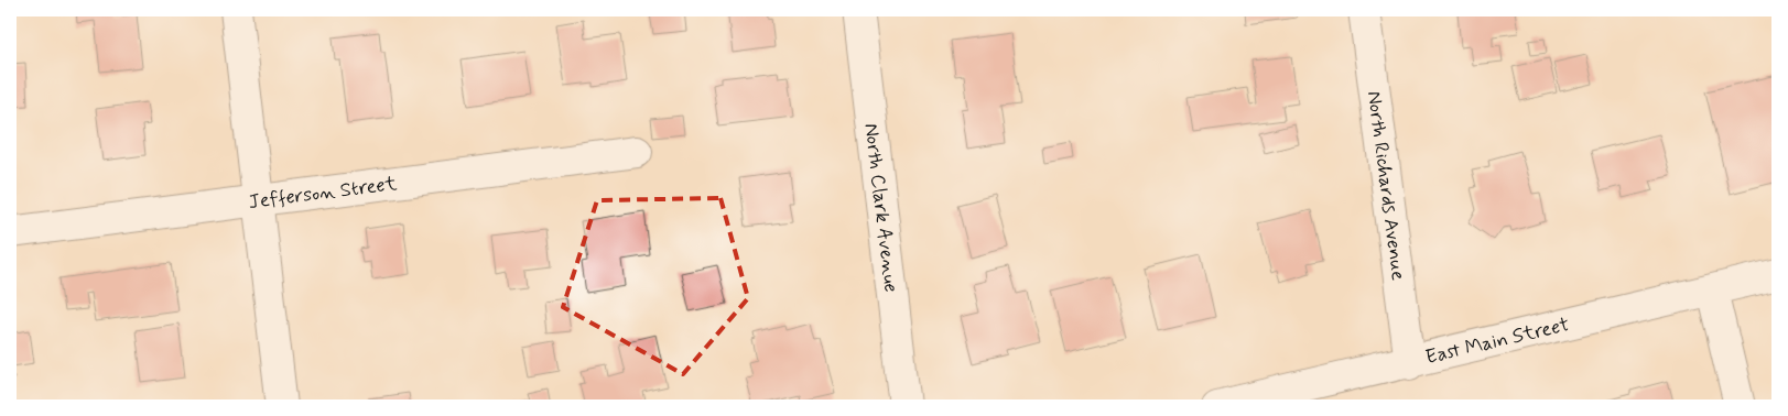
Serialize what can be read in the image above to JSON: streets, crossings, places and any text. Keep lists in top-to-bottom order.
{
  "streets": {
    "street": [
      "North Richards Avenue",
      "Jefferson Street",
      "North Clark Avenue",
      "East Main Street"
    ]
  },
  "crossings": [
    ["North Richards Avenue", "East Main Street"]
  ]
}
